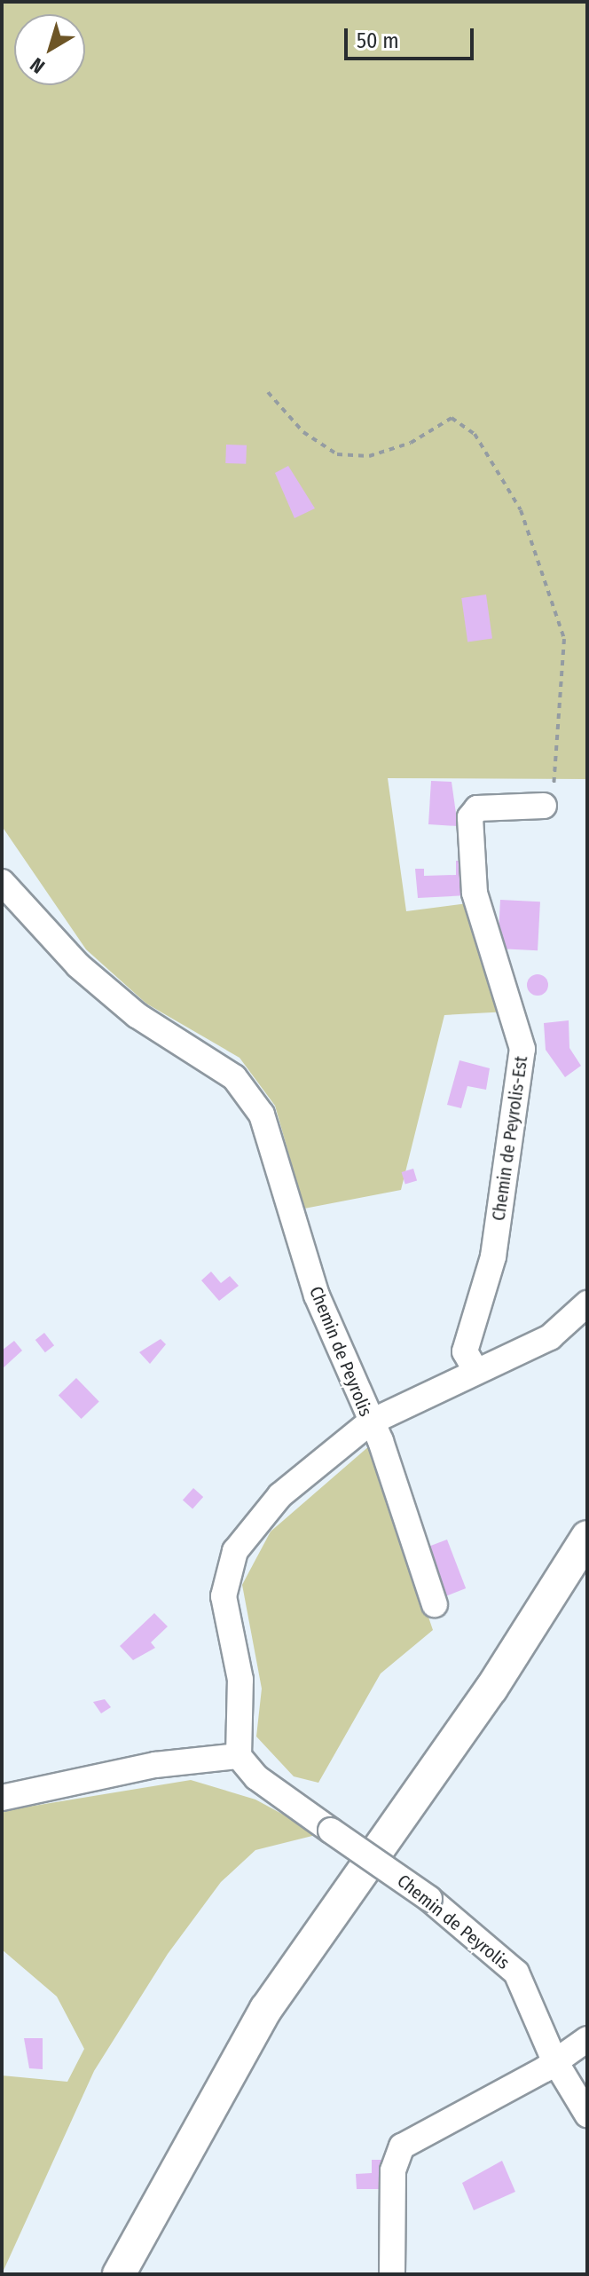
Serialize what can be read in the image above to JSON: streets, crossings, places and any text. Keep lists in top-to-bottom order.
{
  "streets": {
    "street": ["Chemin de Peyrolis-Est", "Chemin de Peyrolis"]
  },
  "scale_bar": "50 m",
  "north": "bottom left"
}
